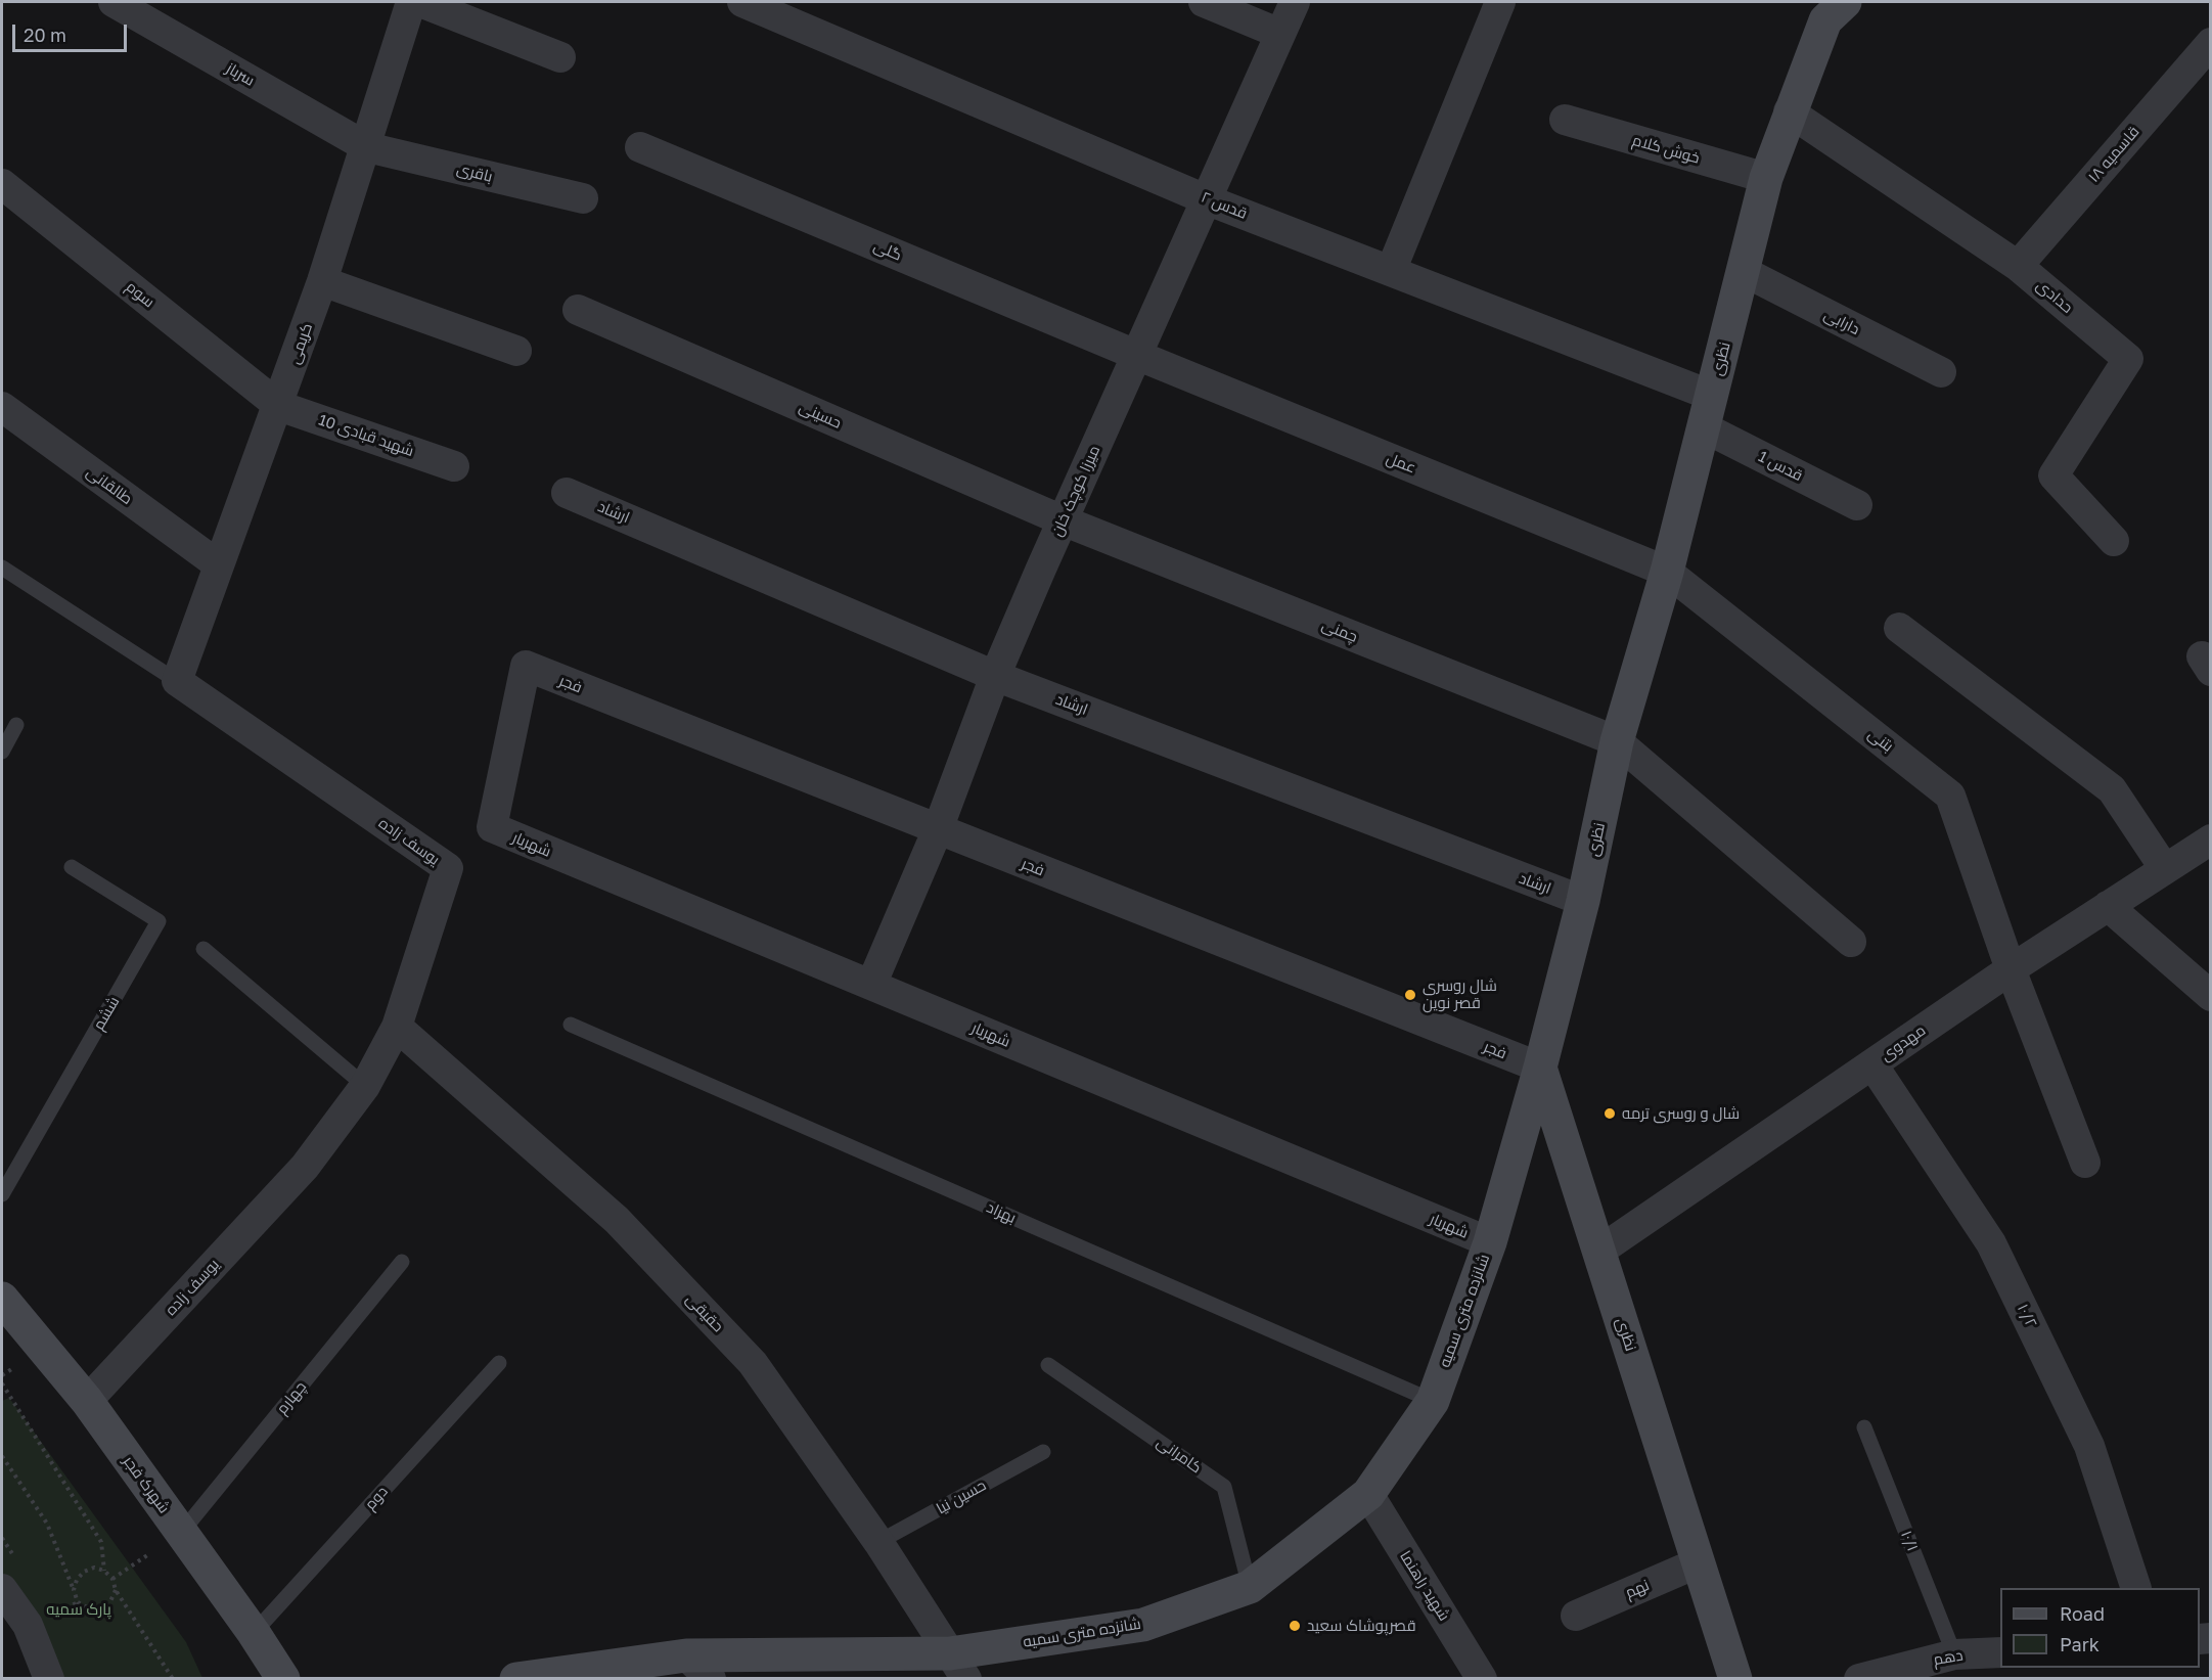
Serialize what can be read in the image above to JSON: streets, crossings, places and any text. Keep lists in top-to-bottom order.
{
  "streets": {
    "street": [
      "سرباز",
      "خوش کلام",
      "قاسمیه ۱۸",
      "باقری",
      "قدس ۲",
      "گلی",
      "سوم",
      "حدادی",
      "دارابی",
      "کریمی",
      "نظری",
      "حسینی",
      "شهید قبادی 10",
      "عمل",
      "قدس 1",
      "طالقانی",
      "میرزا کوچک خان",
      "ارشاد",
      "چمنی",
      "فجر",
      "بتنی",
      "یوسف زاده",
      "شهریار",
      "مهدوی",
      "شانزده متری سمیه",
      "حقیقی",
      "۱۰/۲",
      "شهرک فجر",
      "شهید راهنما",
      "نهم",
      "دهم"
    ],
    "lane": [
      "ششم",
      "بهزاد",
      "چهارم",
      "کامرانی",
      "حسین نیا",
      "دوم",
      "۱۰/۱"
    ]
  },
  "crossings": [
    ["سرباز", "باقری"],
    ["سرباز", "کریمی"],
    ["خوش کلام", "نظری"],
    ["قاسمیه ۱۸", "حدادی"],
    ["باقری", "کریمی"],
    ["قدس ۲", "نظری"],
    ["قدس ۲", "میرزا کوچک خان"],
    ["گلی", "عمل"],
    ["گلی", "میرزا کوچک خان"],
    ["سوم", "کریمی"],
    ["سوم", "شهید قبادی 10"],
    ["حدادی", "نظری"],
    ["دارابی", "نظری"],
    ["کریمی", "شهید قبادی 10"],
    ["کریمی", "طالقانی"],
    ["کریمی", "یوسف زاده"],
    ["نظری", "عمل"],
    ["نظری", "قدس 1"],
    ["نظری", "ارشاد"],
    ["نظری", "چمنی"],
    ["نظری", "فجر"],
    ["نظری", "بتنی"],
    ["نظری", "مهدوی"],
    ["نظری", "شانزده متری سمیه"],
    ["نظری", "نهم"],
    ["حسینی", "میرزا کوچک خان"],
    ["حسینی", "چمنی"],
    ["عمل", "میرزا کوچک خان"],
    ["عمل", "بتنی"],
    ["میرزا کوچک خان", "ارشاد"],
    ["میرزا کوچک خان", "چمنی"],
    ["میرزا کوچک خان", "فجر"],
    ["میرزا کوچک خان", "شهریار"],
    ["فجر", "شهریار"],
    ["فجر", "شانزده متری سمیه"],
    ["بتنی", "مهدوی"],
    ["یوسف زاده", "حقیقی"],
    ["یوسف زاده", "شهرک فجر"],
    ["شهریار", "شانزده متری سمیه"],
    ["مهدوی", "۱۰/۲"],
    ["بهزاد", "شانزده متری سمیه"],
    ["شانزده متری سمیه", "حقیقی"],
    ["شانزده متری سمیه", "کامرانی"],
    ["شانزده متری سمیه", "شهید راهنما"],
    ["حقیقی", "حسین نیا"],
    ["چهارم", "شهرک فجر"],
    ["شهرک فجر", "دوم"],
    ["۱۰/۱", "دهم"]
  ],
  "parks": ["پارک سمیه"],
  "places": ["شال روسری قصر نوین", "شال و روسری ترمه", "قصرپوشاک سعید"],
  "legend": ["Road", "Park"],
  "scale_bar": "20 m"
}
